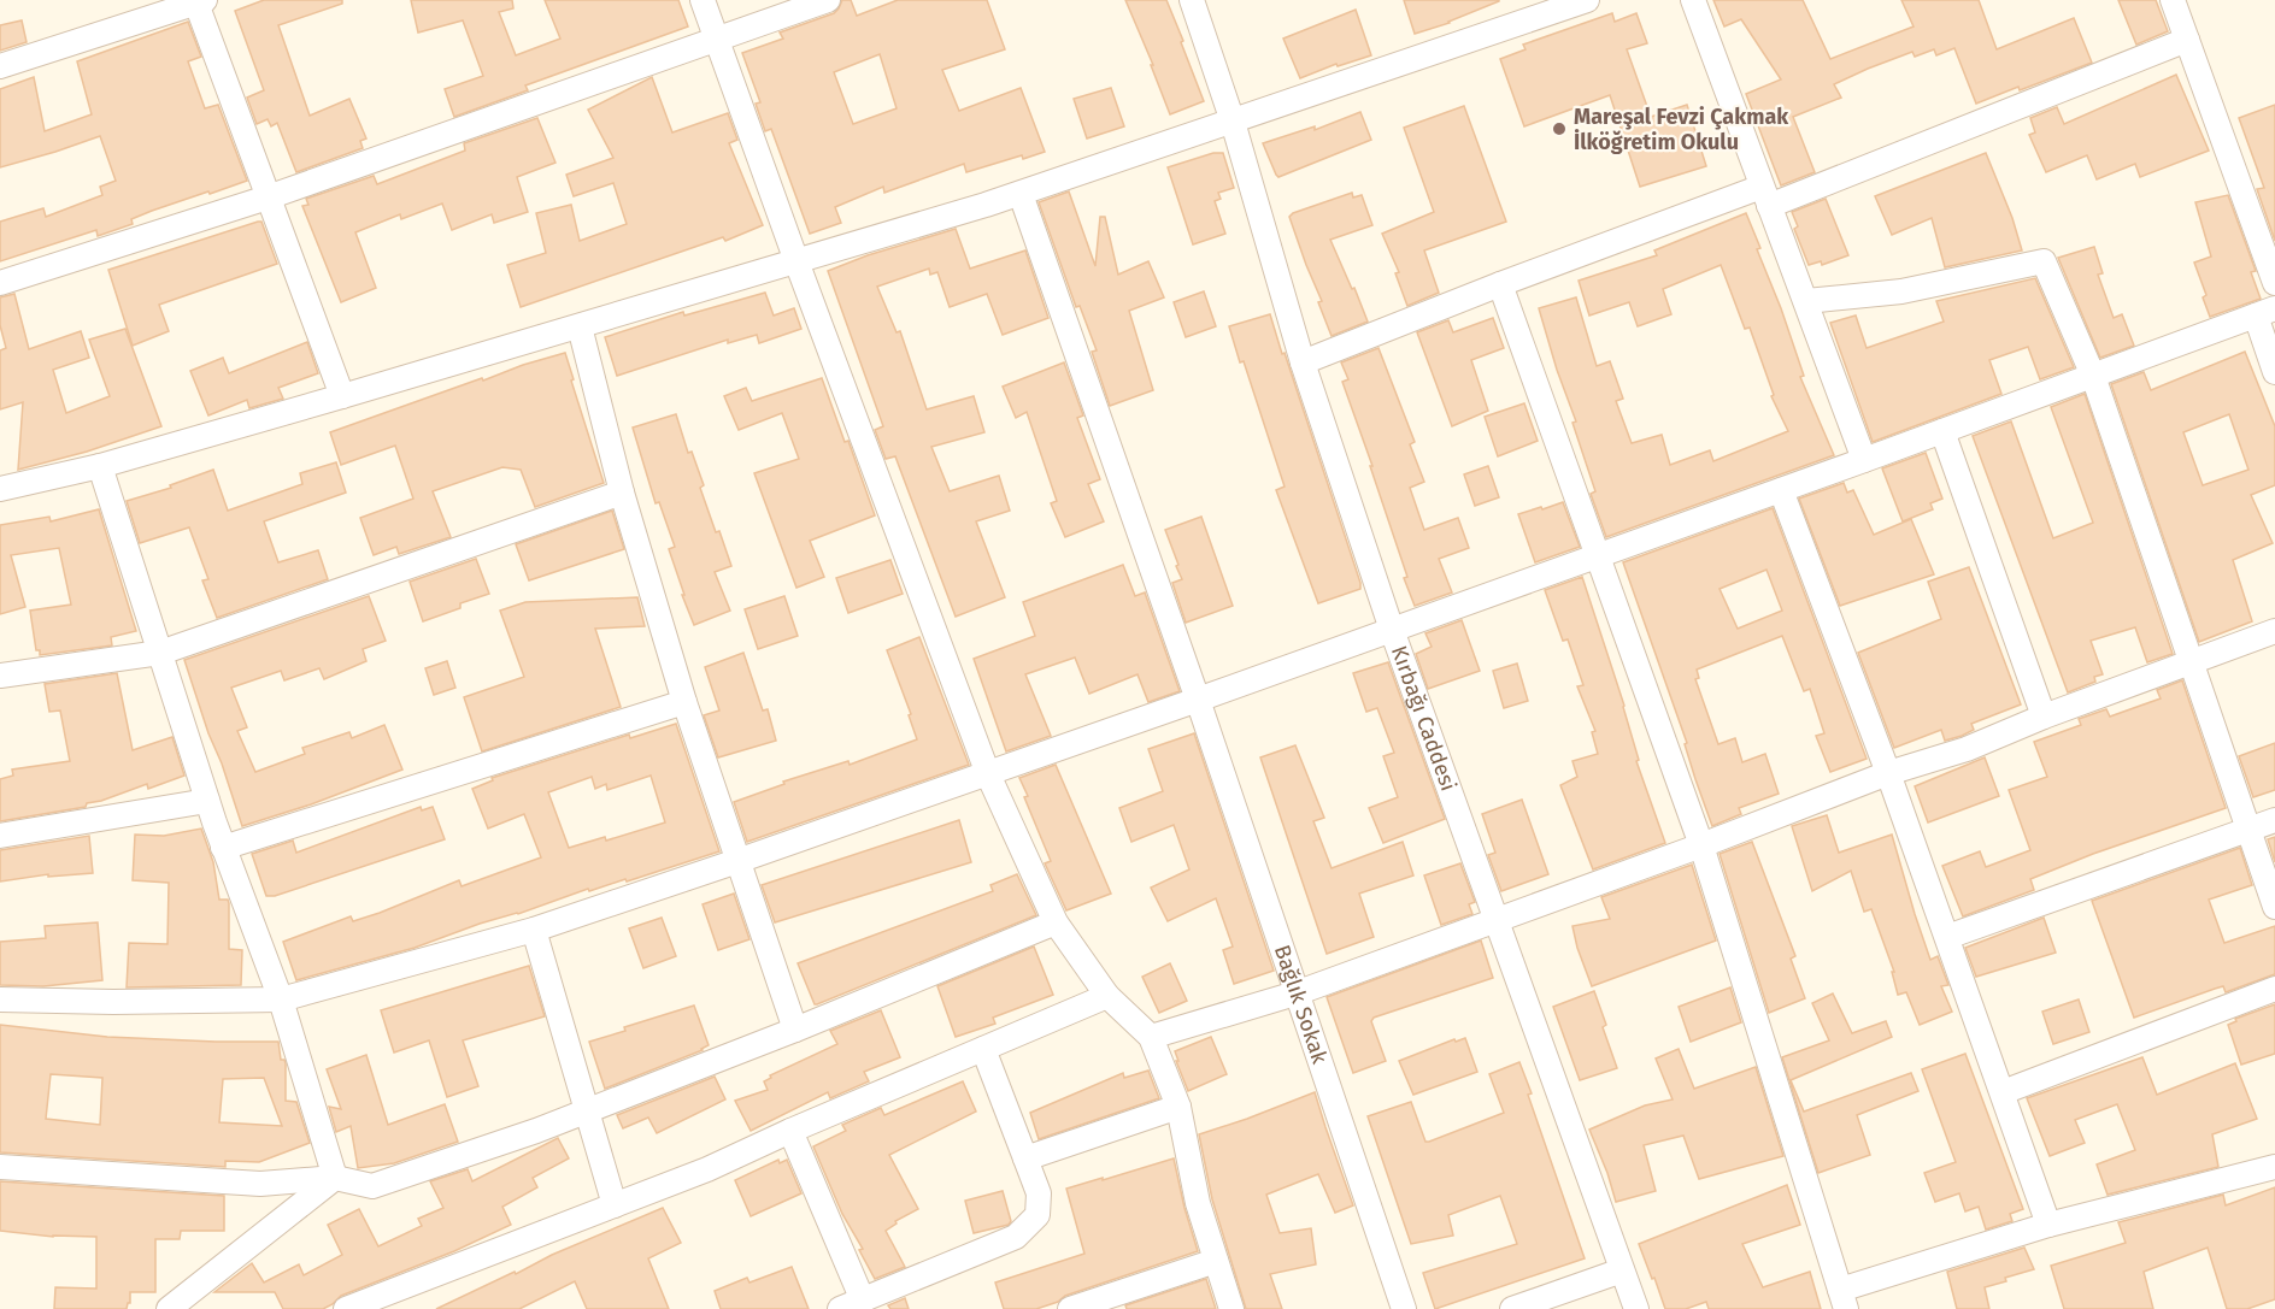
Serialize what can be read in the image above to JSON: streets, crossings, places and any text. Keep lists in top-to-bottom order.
{
  "streets": {
    "street": ["Kırbağı Caddesi", "Bağlık Sokak"]
  },
  "places": ["Mareşal Fevzi Çakmak İlköğretim Okulu"]
}
